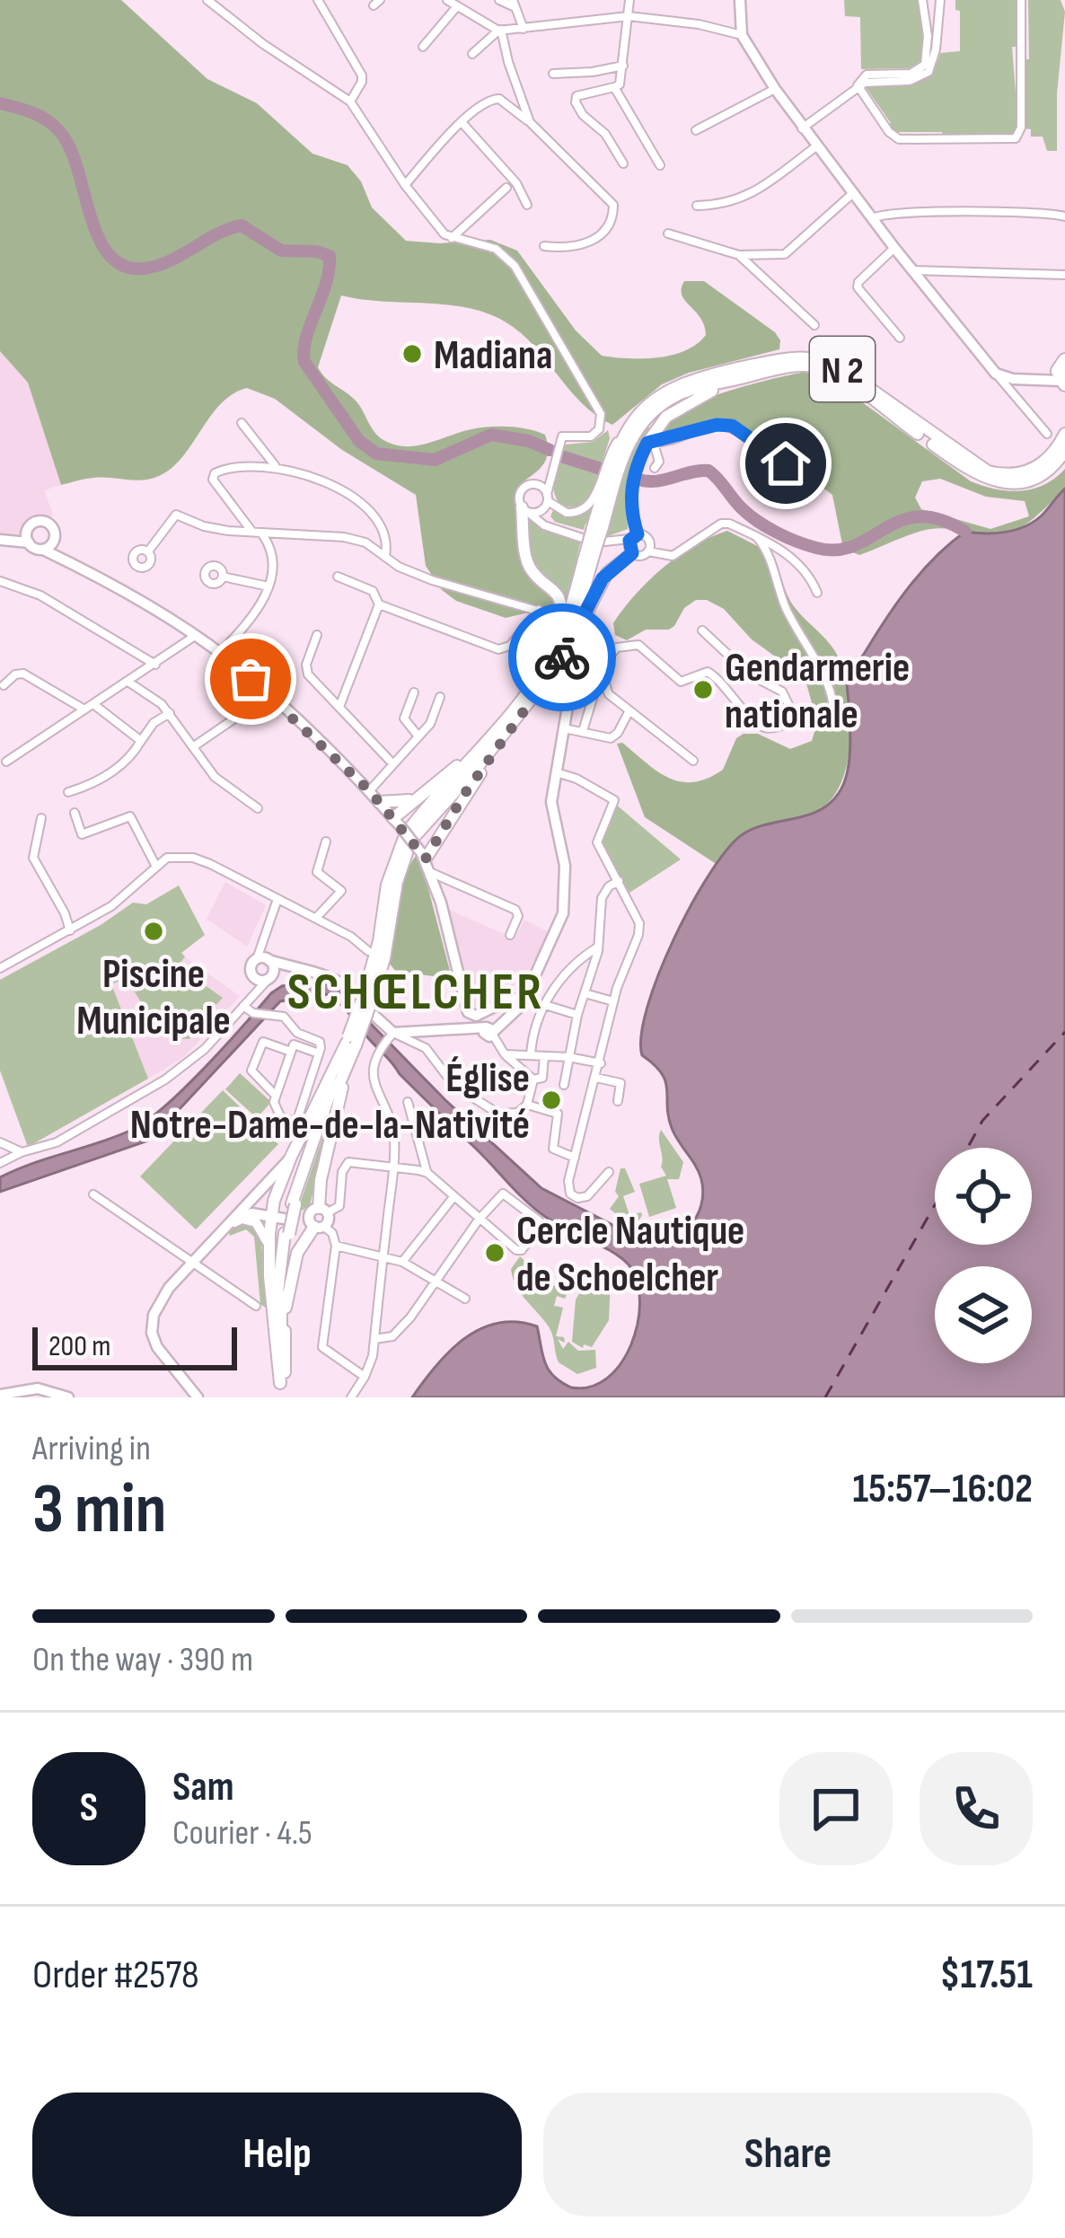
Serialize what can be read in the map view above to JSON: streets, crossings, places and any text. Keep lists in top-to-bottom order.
{
  "streets": {
    "main road": ["N 2"]
  },
  "districts": ["SCHŒLCHER"],
  "places": [
    "Madiana",
    "Gendarmerie nationale",
    "Piscine Municipale",
    "Église Notre-Dame-de-la-Nativité",
    "Cercle Nautique de Schoelcher"
  ],
  "scale_bar": "200 m",
  "page": {
    "scale": "200 m",
    "heading": ["3 min", "Arriving in", "15:57–16:02"],
    "panel": [
      "Sam",
      "Courier · 4.5",
      "Order #2578",
      "$17.51"
    ],
    "bar": "On the way · 390 m",
    "round": "S",
    "buttons": ["Help", "Share"]
  }
}
